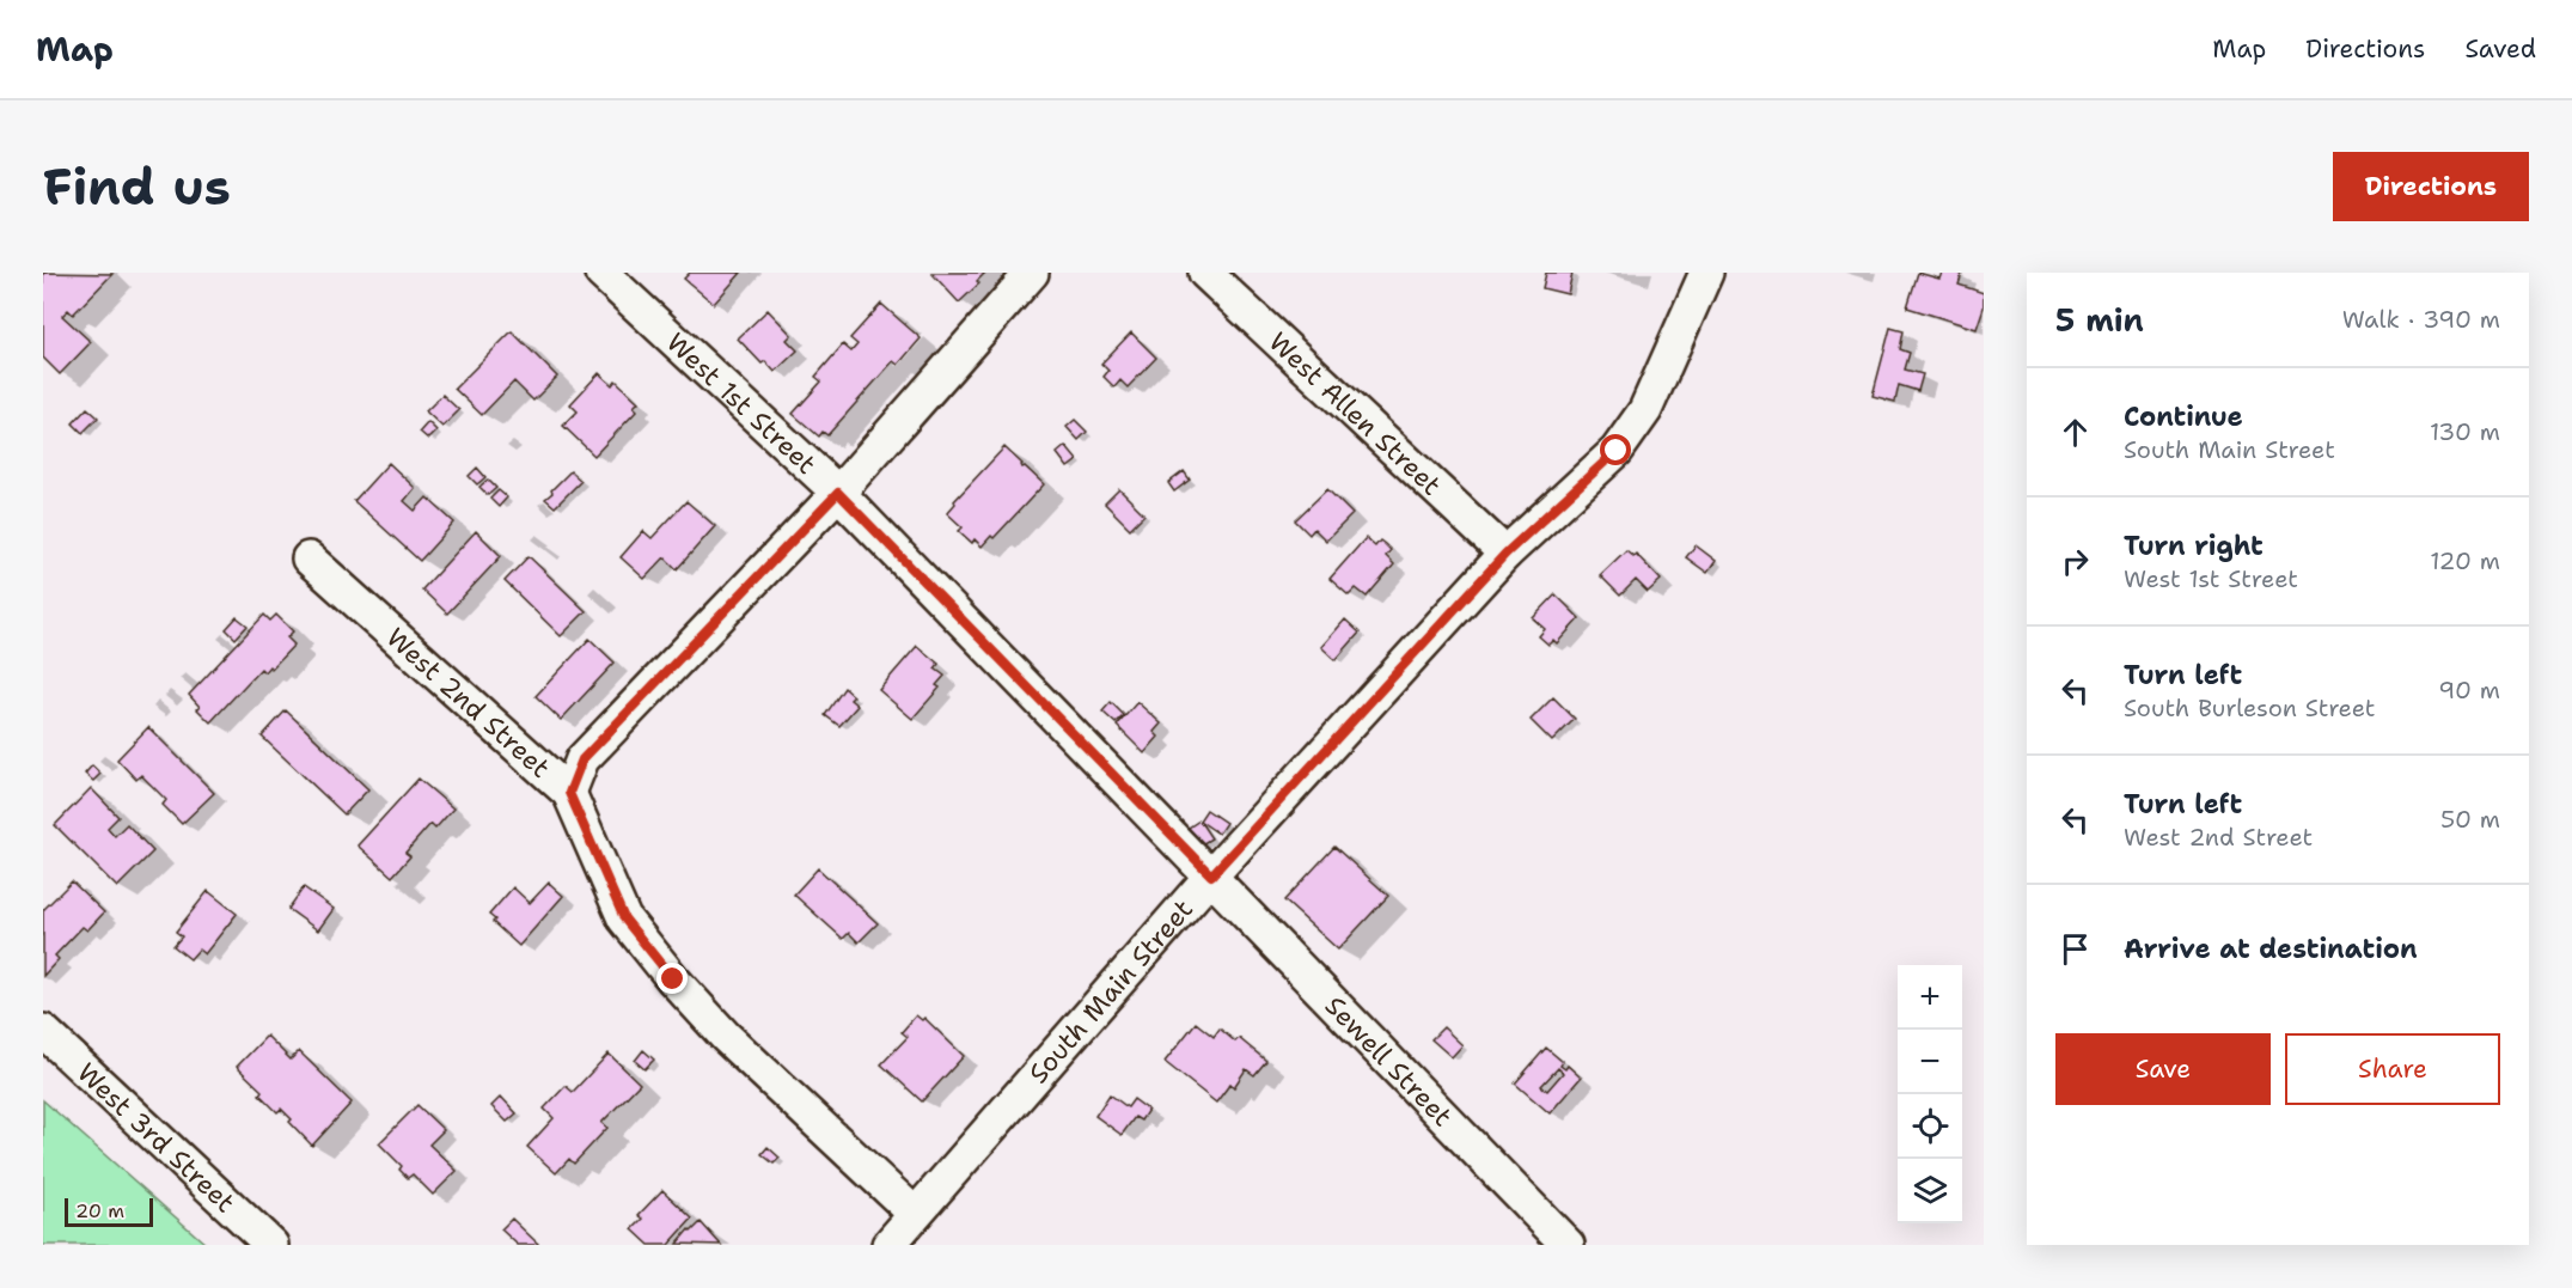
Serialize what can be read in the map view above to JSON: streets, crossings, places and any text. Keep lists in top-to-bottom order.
{
  "streets": {
    "street": [
      "West 1st Street",
      "West Allen Street",
      "West 2nd Street",
      "South Main Street",
      "Sewell Street",
      "West 3rd Street"
    ]
  },
  "crossings": [
    ["West 1st Street", "South Main Street"],
    ["West 1st Street", "Sewell Street"],
    ["West Allen Street", "South Main Street"],
    ["West 2nd Street", "South Main Street"],
    ["South Main Street", "Sewell Street"]
  ],
  "scale_bar": "20 m",
  "page": {
    "header": "Map",
    "nav": ["Map", "Directions", "Saved"],
    "buttons": [
      "Directions",
      ["Save", "Share"]
    ],
    "title": "Find us",
    "heading": ["5 min", "Walk · 390 m"],
    "list": [
      ["Continue", "South Main Street", "130 m"],
      ["Turn right", "West 1st Street", "120 m"],
      ["Turn left", "South Burleson Street", "90 m"],
      ["Turn left", "West 2nd Street", "50 m"],
      "Arrive at destination"
    ],
    "map_buttons": ["+", "−"],
    "scale": "20 m"
  }
}
